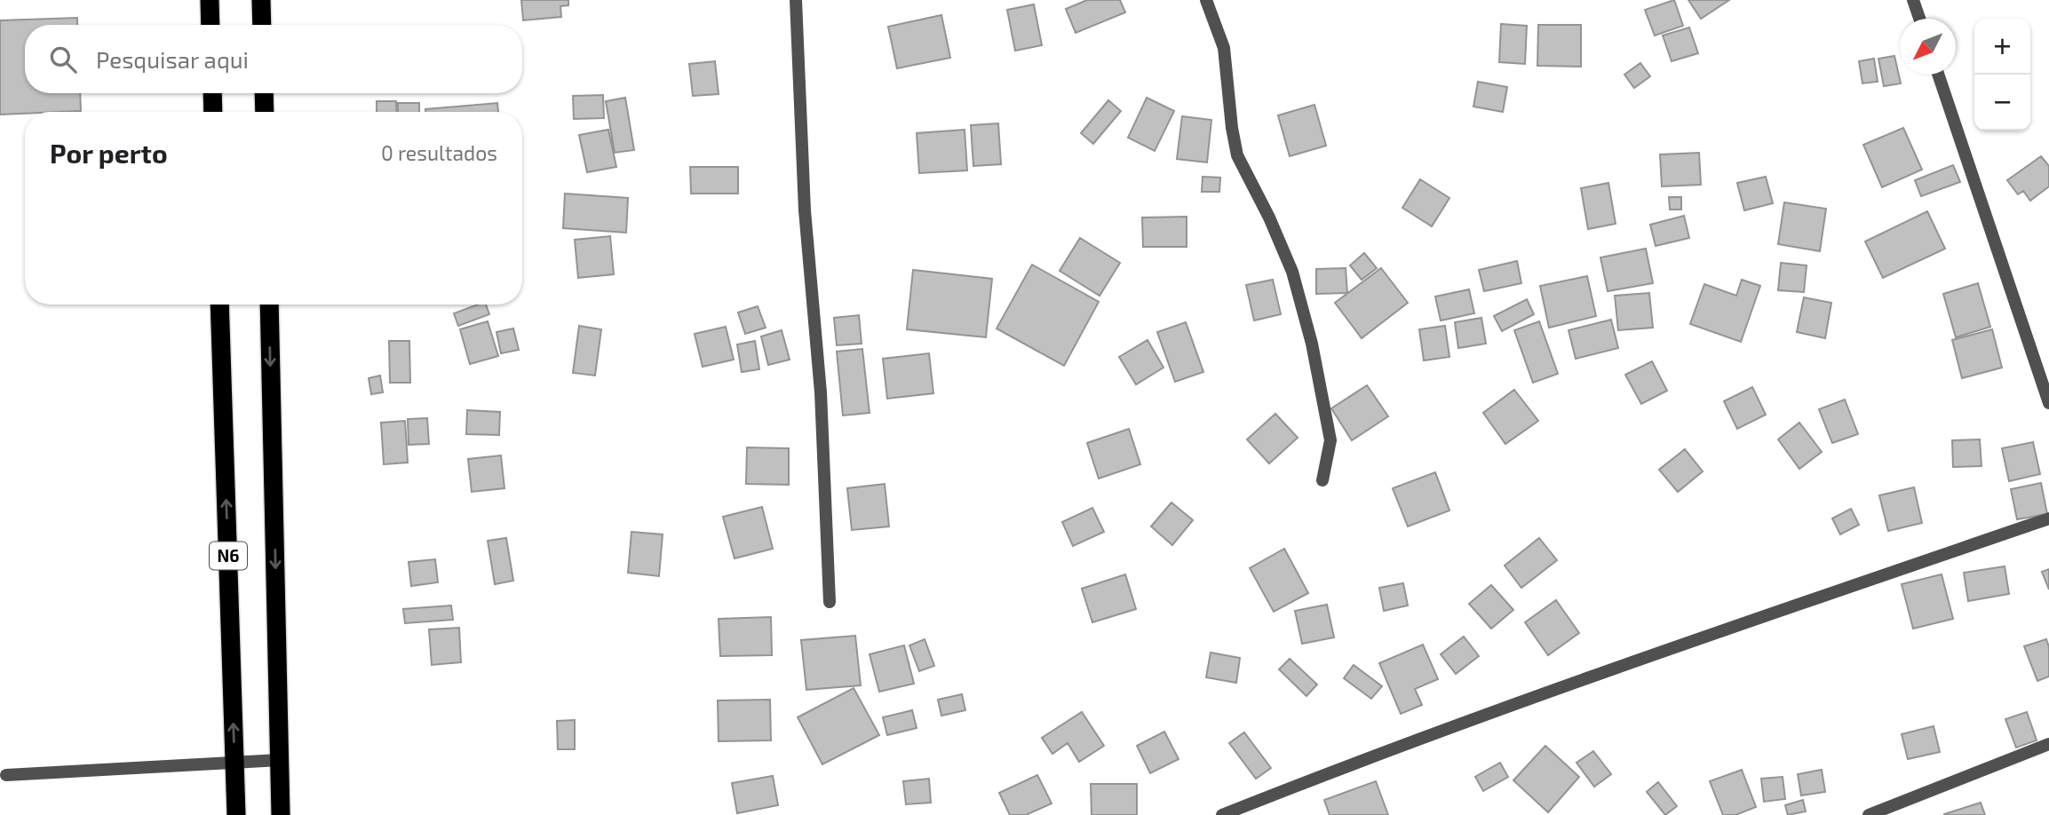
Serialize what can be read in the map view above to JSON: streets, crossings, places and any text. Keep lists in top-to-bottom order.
{
  "streets": {
    "highway": ["N6"]
  },
  "north": "bottom left",
  "page": {
    "map_buttons": ["+", "−"],
    "search": "Pesquisar aqui",
    "heading": ["Por perto", "0 resultados"]
  }
}
